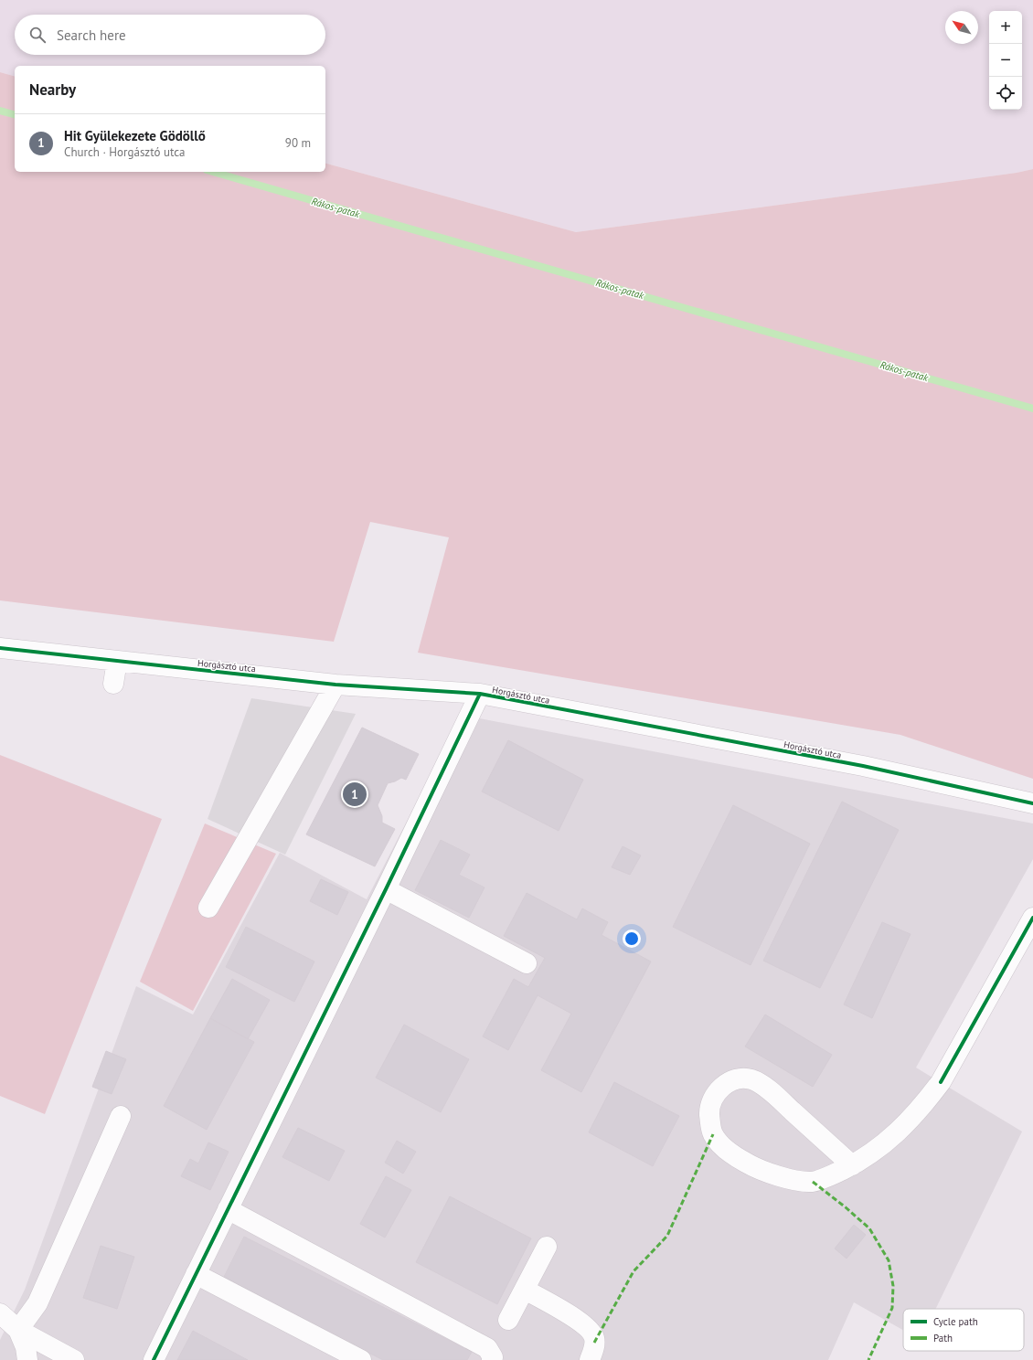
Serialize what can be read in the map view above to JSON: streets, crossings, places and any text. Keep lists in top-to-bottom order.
{
  "streets": {
    "street": ["Horgásztó utca"]
  },
  "water": ["Rákos-patak"],
  "legend": ["Cycle path", "Path"],
  "north": "top left",
  "page": {
    "map_buttons": ["+", "−"],
    "search": "Search here",
    "heading": "Nearby",
    "list": [
      {
        "mark": "1",
        "name": "Hit Gyülekezete Gödöllő",
        "note": "Church · Horgásztó utca",
        "value": "90 m"
      }
    ],
    "pins": "1"
  }
}
